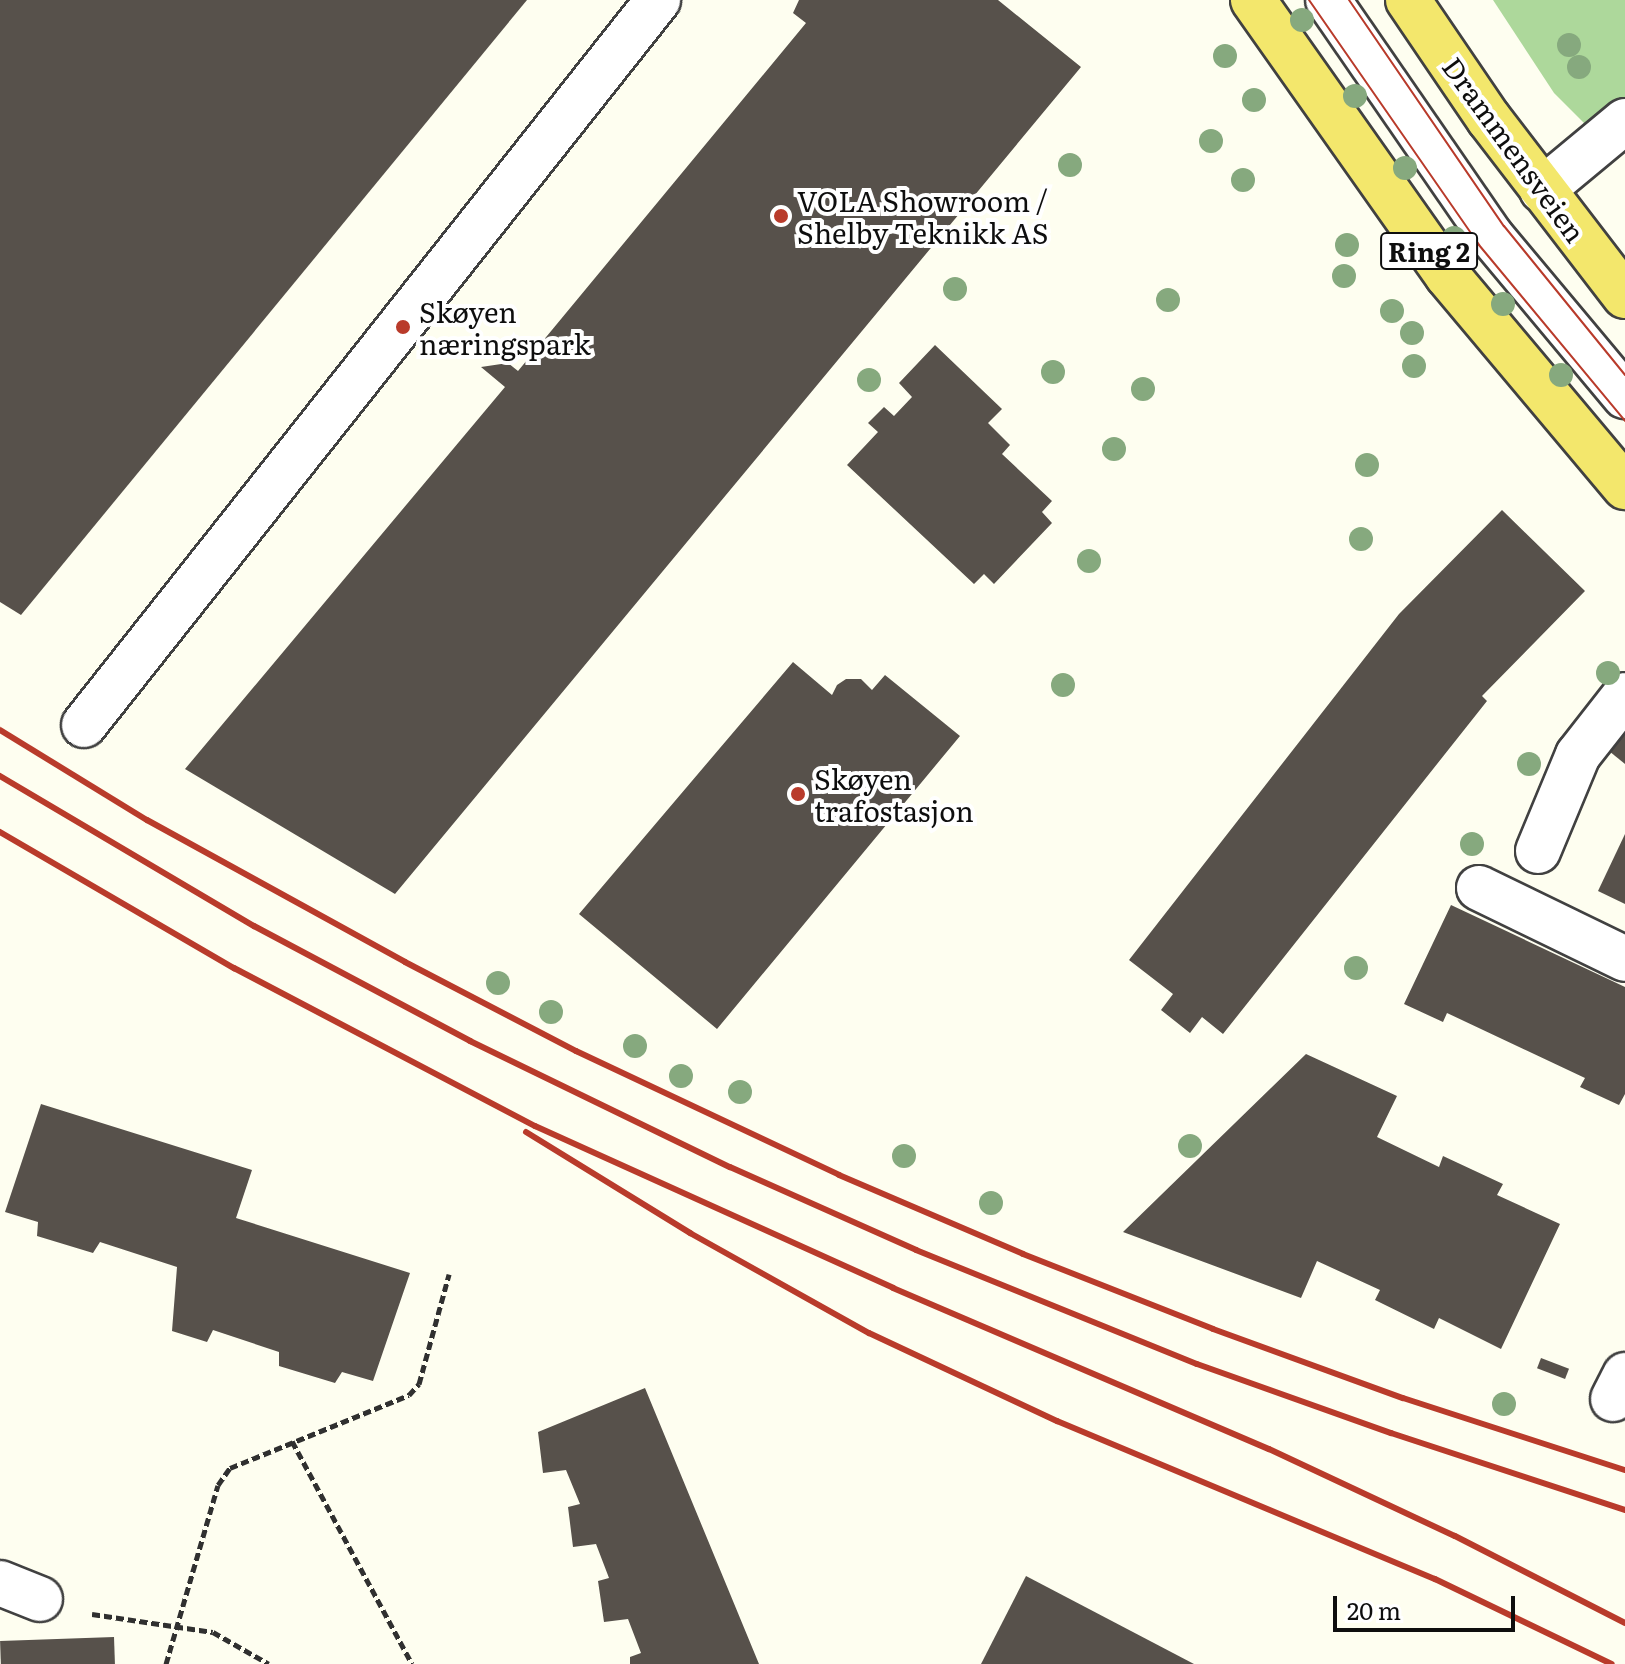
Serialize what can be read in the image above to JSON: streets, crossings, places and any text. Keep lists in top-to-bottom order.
{
  "streets": {
    "main road": ["Drammensveien", "Ring 2"]
  },
  "places": ["VOLA Showroom / Shelby Teknikk AS", "Skøyen næringspark", "Skøyen trafostasjon"],
  "scale_bar": "20 m"
}
